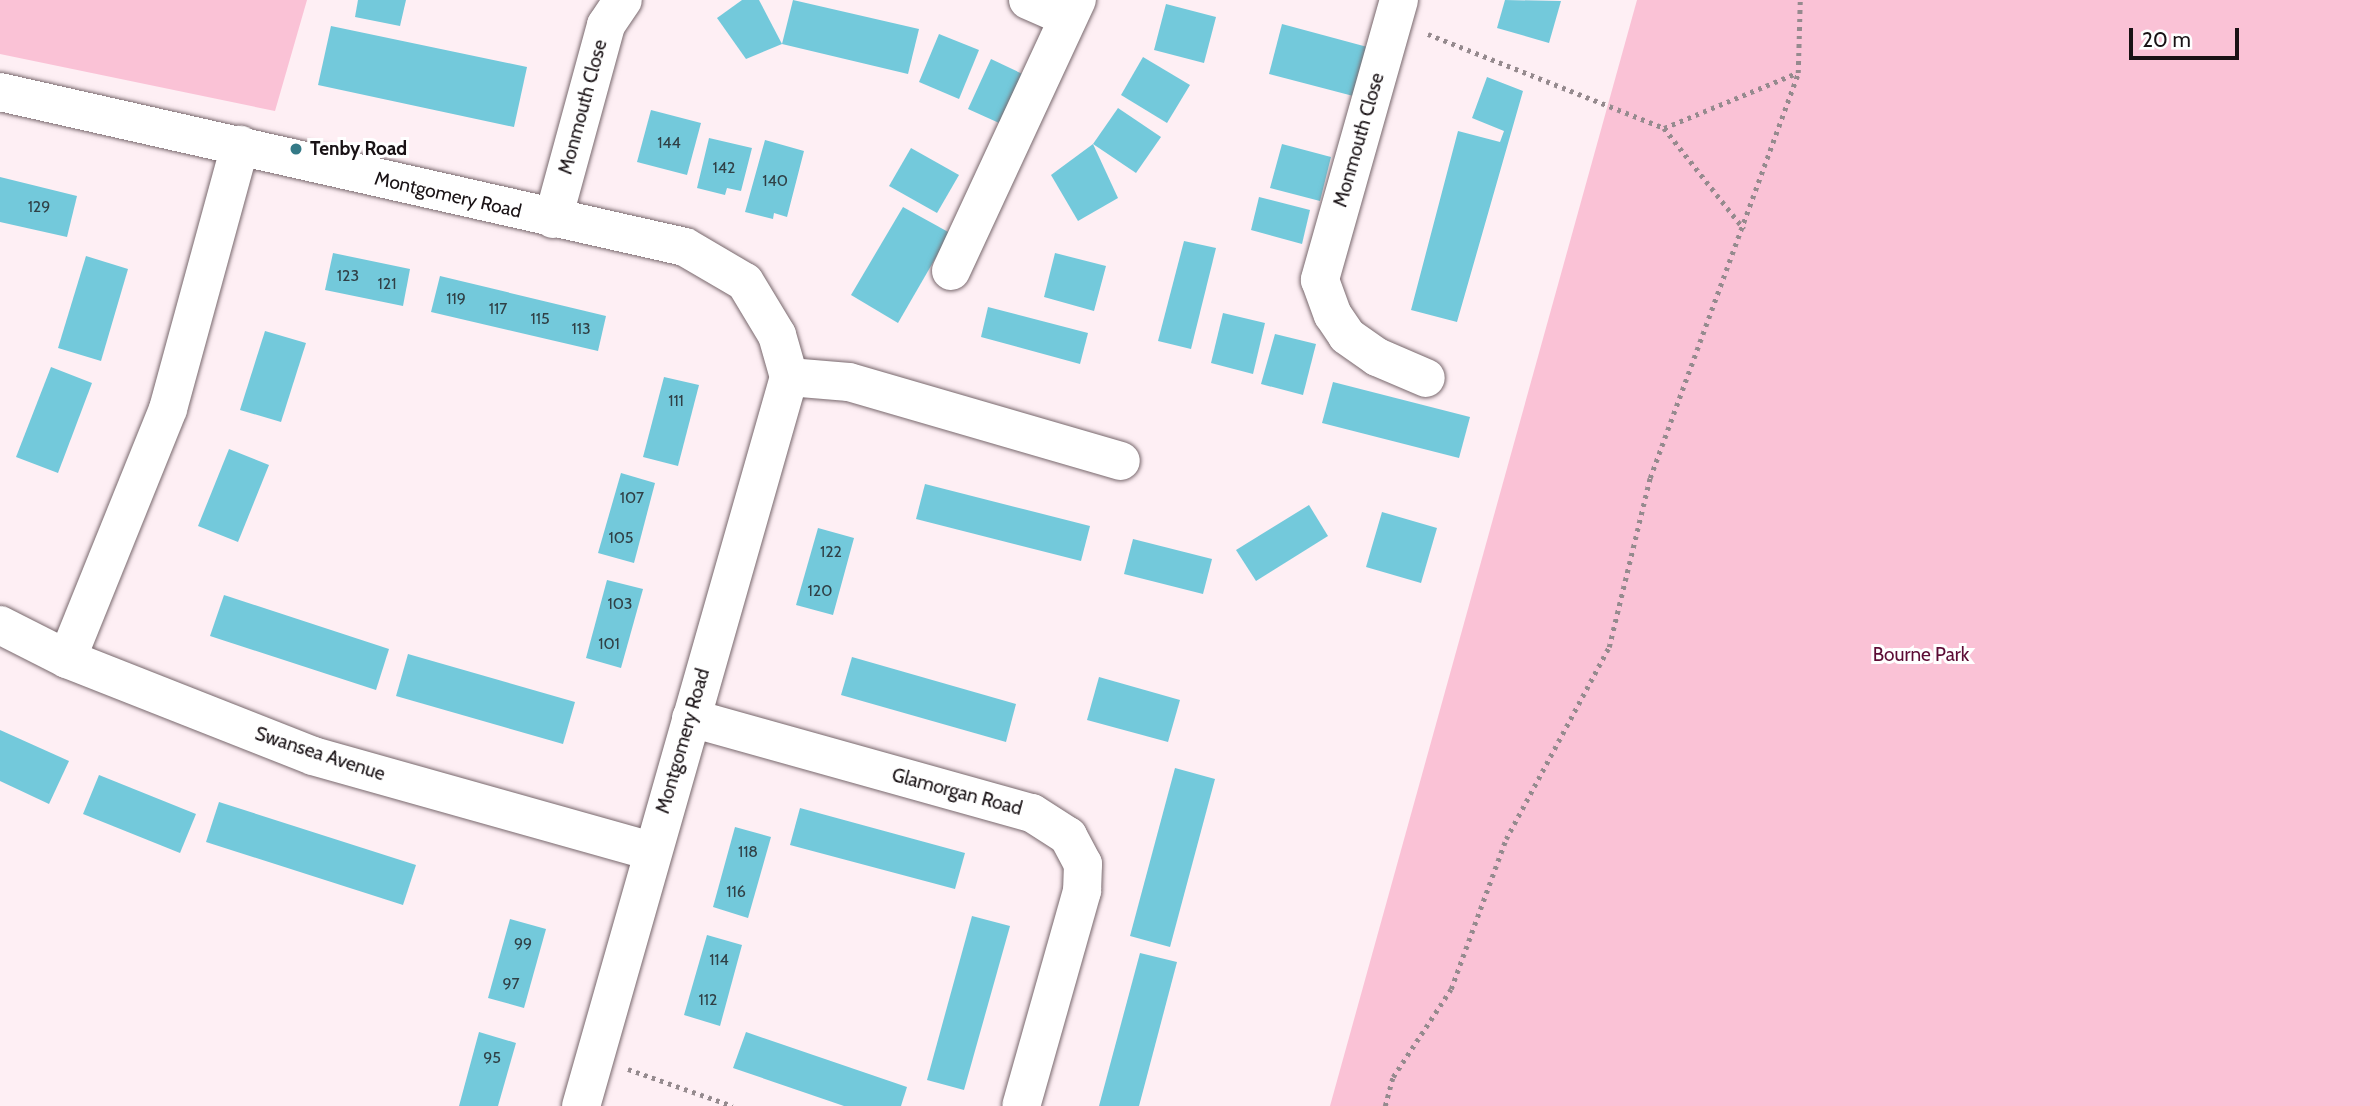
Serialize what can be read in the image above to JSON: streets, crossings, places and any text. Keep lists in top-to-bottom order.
{
  "streets": {
    "street": [
      "Monmouth Close",
      "Montgomery Road",
      "Swansea Avenue",
      "Glamorgan Road"
    ]
  },
  "crossings": [
    ["Monmouth Close", "Montgomery Road"],
    ["Montgomery Road", "Swansea Avenue"],
    ["Montgomery Road", "Glamorgan Road"]
  ],
  "parks": ["Bourne Park"],
  "places": ["Tenby Road"],
  "house_numbers": [
    "144",
    "142",
    "140",
    "129",
    "123",
    "121",
    "119",
    "117",
    "115",
    "113",
    "111",
    "107",
    "105",
    "122",
    "120",
    "103",
    "101",
    "118",
    "116",
    "99",
    "114",
    "97",
    "112",
    "95"
  ],
  "scale_bar": "20 m"
}
